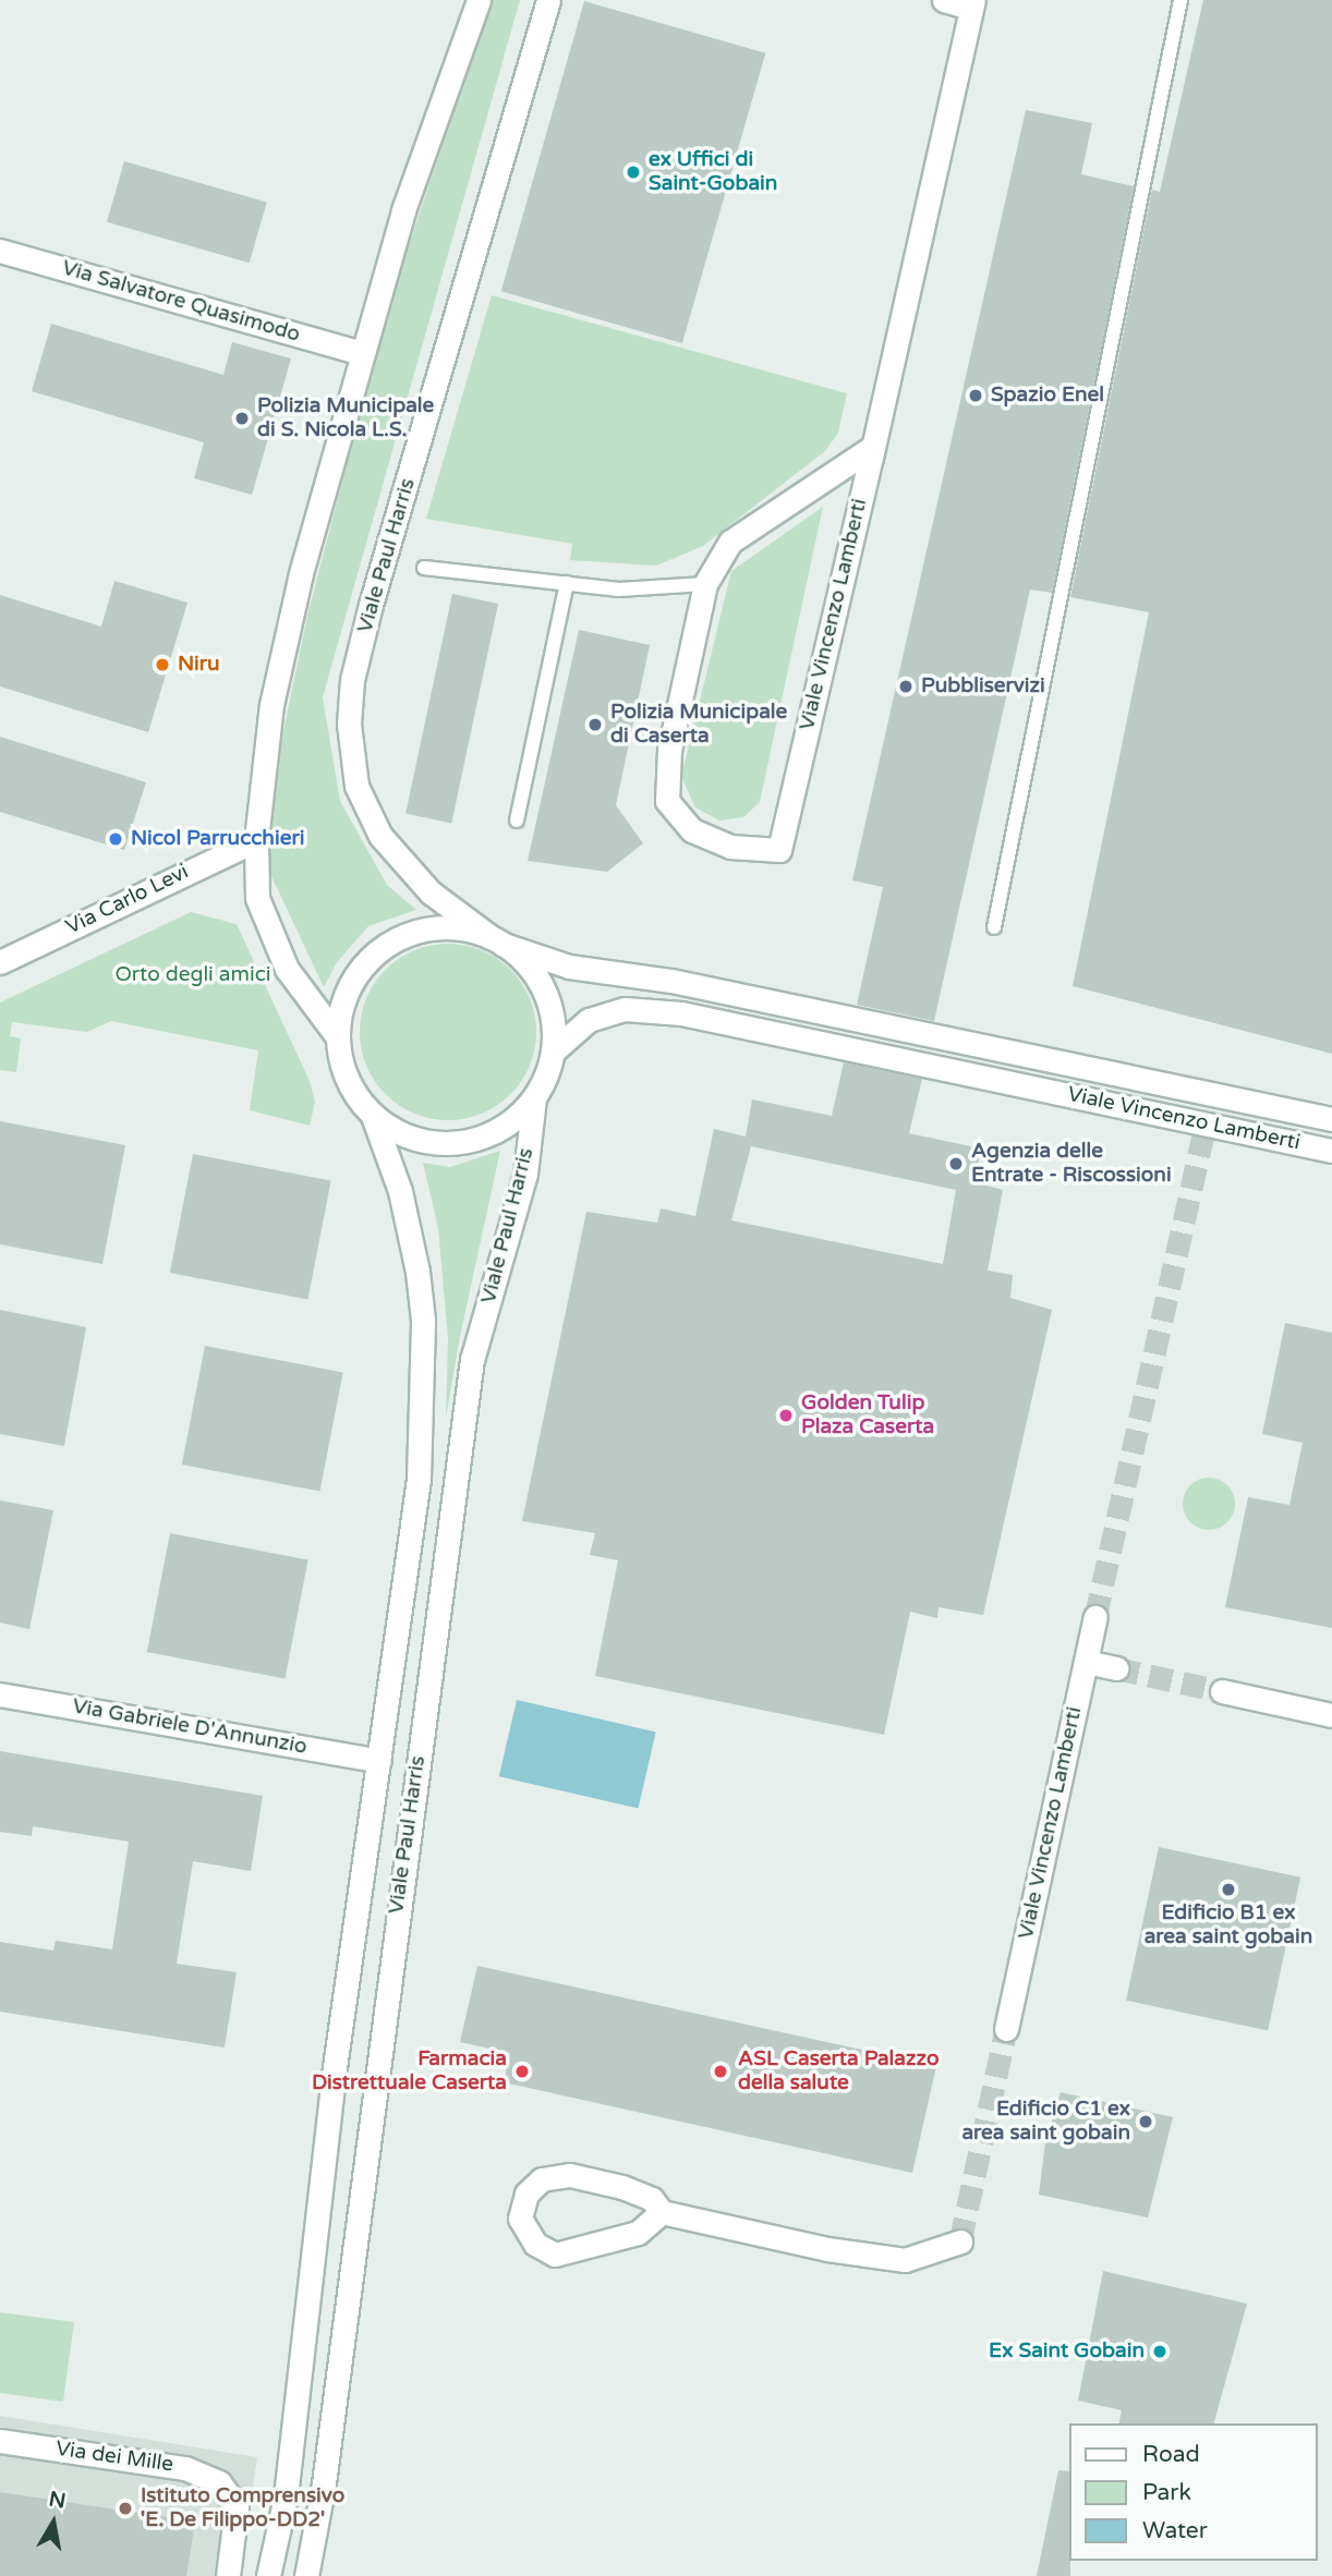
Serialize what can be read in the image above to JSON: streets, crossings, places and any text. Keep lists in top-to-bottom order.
{
  "streets": {
    "street": [
      "Via Salvatore Quasimodo",
      "Viale Paul Harris",
      "Viale Vincenzo Lamberti",
      "Via Carlo Levi",
      "Via Gabriele D'Annunzio",
      "Via dei Mille"
    ]
  },
  "crossings": [
    ["Viale Paul Harris", "Viale Vincenzo Lamberti"],
    ["Viale Paul Harris", "Via Gabriele D'Annunzio"]
  ],
  "parks": ["Orto degli amici"],
  "places": [
    "ex Uffici di Saint-Gobain",
    "Spazio Enel",
    "Polizia Municipale di S. Nicola L.S.",
    "Niru",
    "Pubbliservizi",
    "Polizia Municipale di Caserta",
    "Nicol Parrucchieri",
    "Agenzia delle Entrate - Riscossioni",
    "Golden Tulip Plaza Caserta",
    "Edificio B1 ex area saint gobain",
    "Farmacia Distrettuale Caserta",
    "ASL Caserta Palazzo della salute",
    "Edificio C1 ex area saint gobain",
    "Ex Saint Gobain",
    "Istituto Comprensivo 'E. De Filippo-DD2'"
  ],
  "legend": ["Road", "Park", "Water"],
  "north": "top"
}
